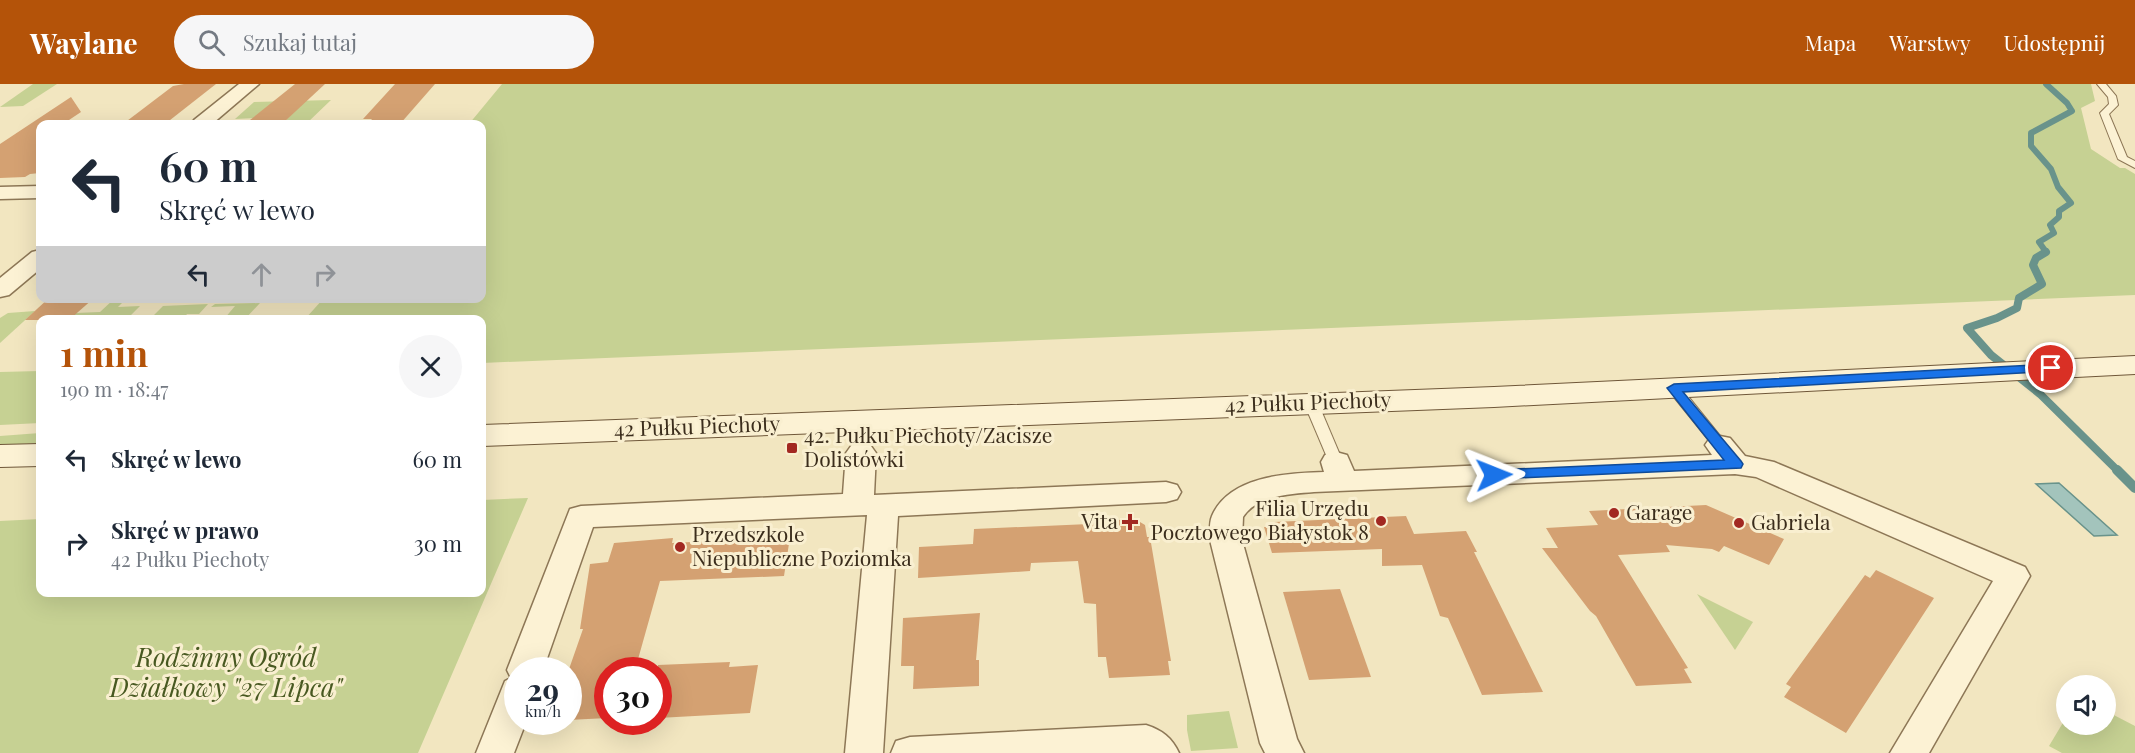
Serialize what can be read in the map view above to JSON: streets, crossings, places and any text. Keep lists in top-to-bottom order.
{
  "streets": {
    "street": ["42 Pułku Piechoty"]
  },
  "parks": ["Rodzinny Ogród Działkowy \"27 Lipca\""],
  "places": {
    "transit": ["42. Pułku Piechoty/Zacisze Dolistówki"],
    "other": [
      "Garage",
      "Filia Urzędu Pocztowego Białystok 8",
      "Gabriela",
      "Przedszkole Niepubliczne Poziomka"
    ],
    "health": ["Vita"]
  },
  "page": {
    "header": "Waylane",
    "search": "Szukaj tutaj",
    "nav": ["Mapa", "Warstwy", "Udostępnij"],
    "turn": ["60 m", "Skręć w lewo"],
    "heading": ["1 min", "190 m · 18:47"],
    "list": [
      {
        "name": "Skręć w lewo",
        "value": "60 m"
      },
      {
        "name": "Skręć w prawo",
        "note": "42 Pułku Piechoty",
        "value": "30 m"
      }
    ],
    "speed": "29 km/h",
    "limit": "30"
  }
}
